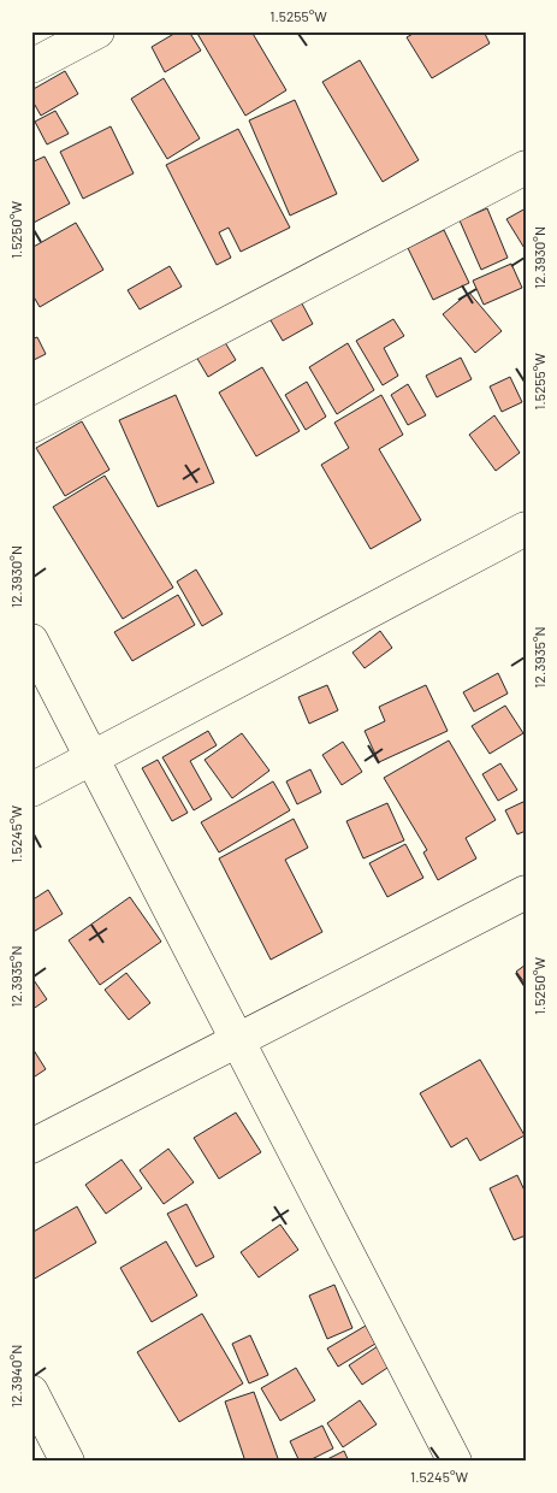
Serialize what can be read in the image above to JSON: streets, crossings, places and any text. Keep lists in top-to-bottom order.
{
  "coordinates": [
    "1.5255°W",
    "1.5250°W",
    "12.3930°N",
    "12.3935°N",
    "1.5245°W",
    "12.3940°N"
  ]
}
